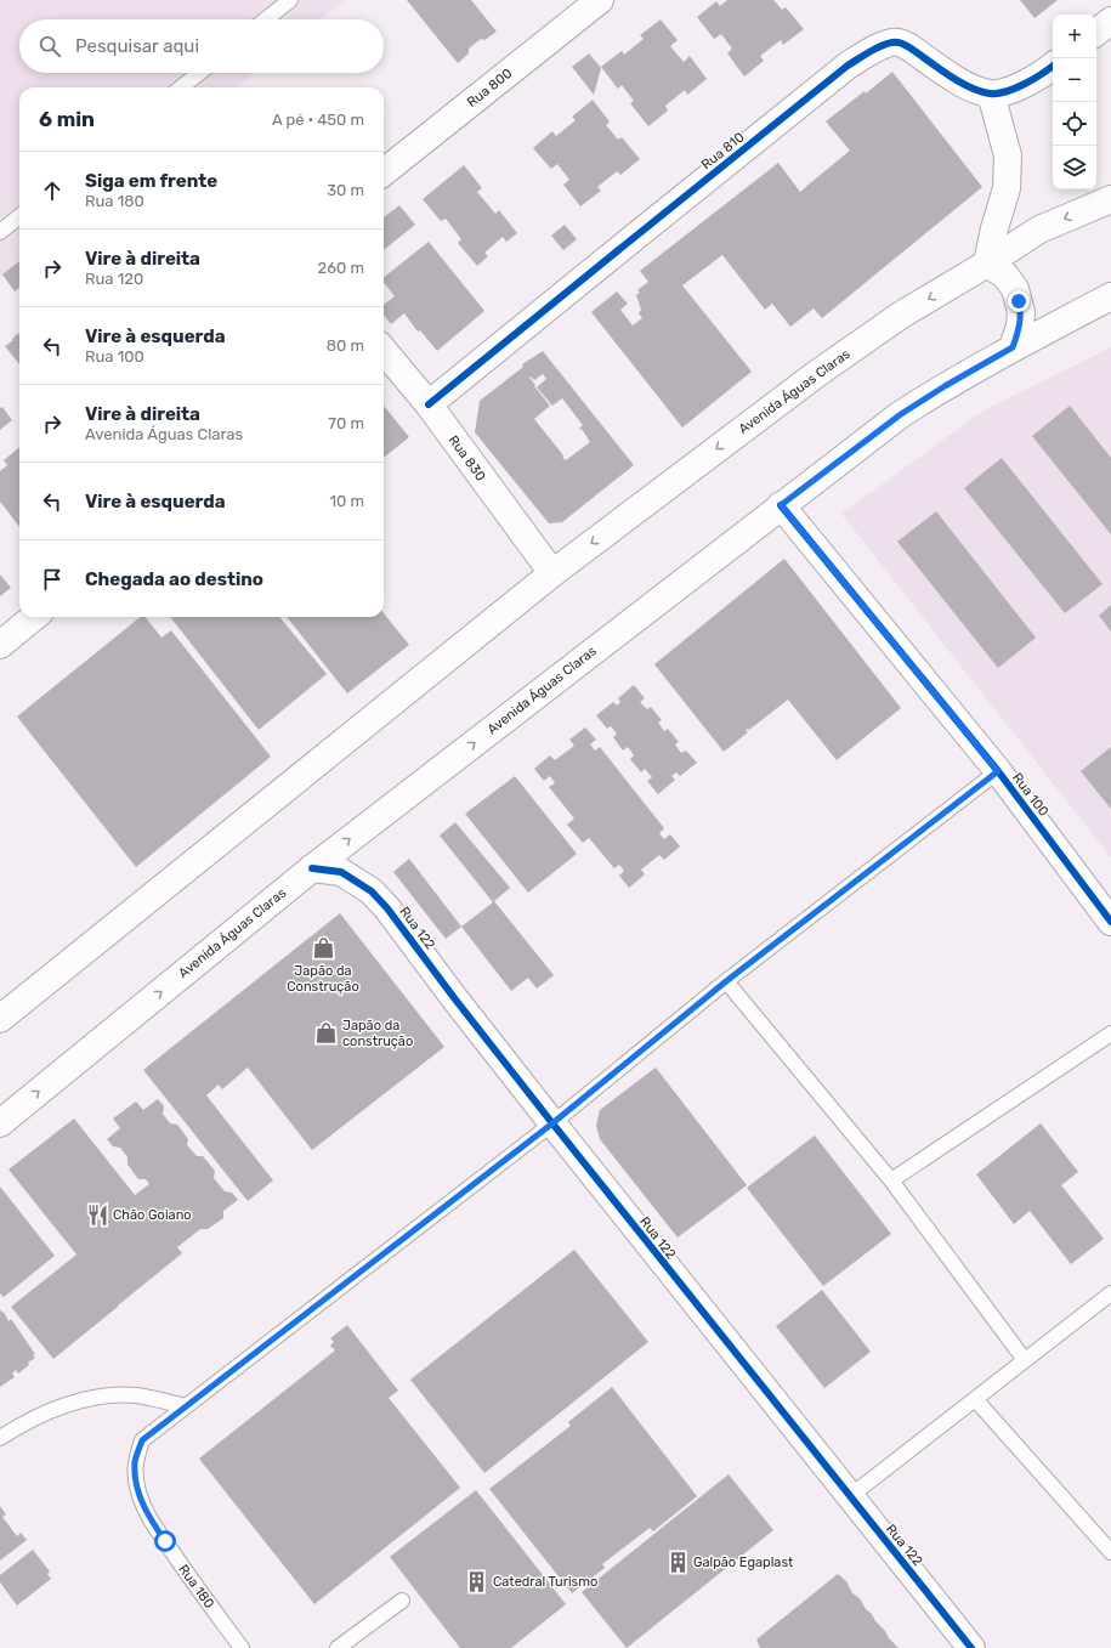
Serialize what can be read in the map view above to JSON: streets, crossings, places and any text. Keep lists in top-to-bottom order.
{
  "streets": {
    "street": [
      "Rua 800",
      "Rua 810",
      "Avenida Águas Claras",
      "Rua 830",
      "Rua 100",
      "Rua 122"
    ],
    "lane": ["Rua 180"]
  },
  "crossings": [
    ["Rua 810", "Rua 830"],
    ["Avenida Águas Claras", "Rua 830"],
    ["Avenida Águas Claras", "Rua 100"],
    ["Avenida Águas Claras", "Rua 122"]
  ],
  "places": {
    "shop": ["Japão da Construção", "Japão da construção"],
    "restaurant": ["Chão Goiano"],
    "building": ["Galpão Egaplast", "Catedral Turismo"]
  },
  "page": {
    "map_buttons": ["+", "−"],
    "search": "Pesquisar aqui",
    "heading": ["6 min", "A pé · 450 m"],
    "list": [
      ["Siga em frente", "Rua 180", "30 m"],
      ["Vire à direita", "Rua 120", "260 m"],
      ["Vire à esquerda", "Rua 100", "80 m"],
      ["Vire à direita", "Avenida Águas Claras", "70 m"],
      ["Vire à esquerda", "10 m"],
      "Chegada ao destino"
    ]
  }
}
